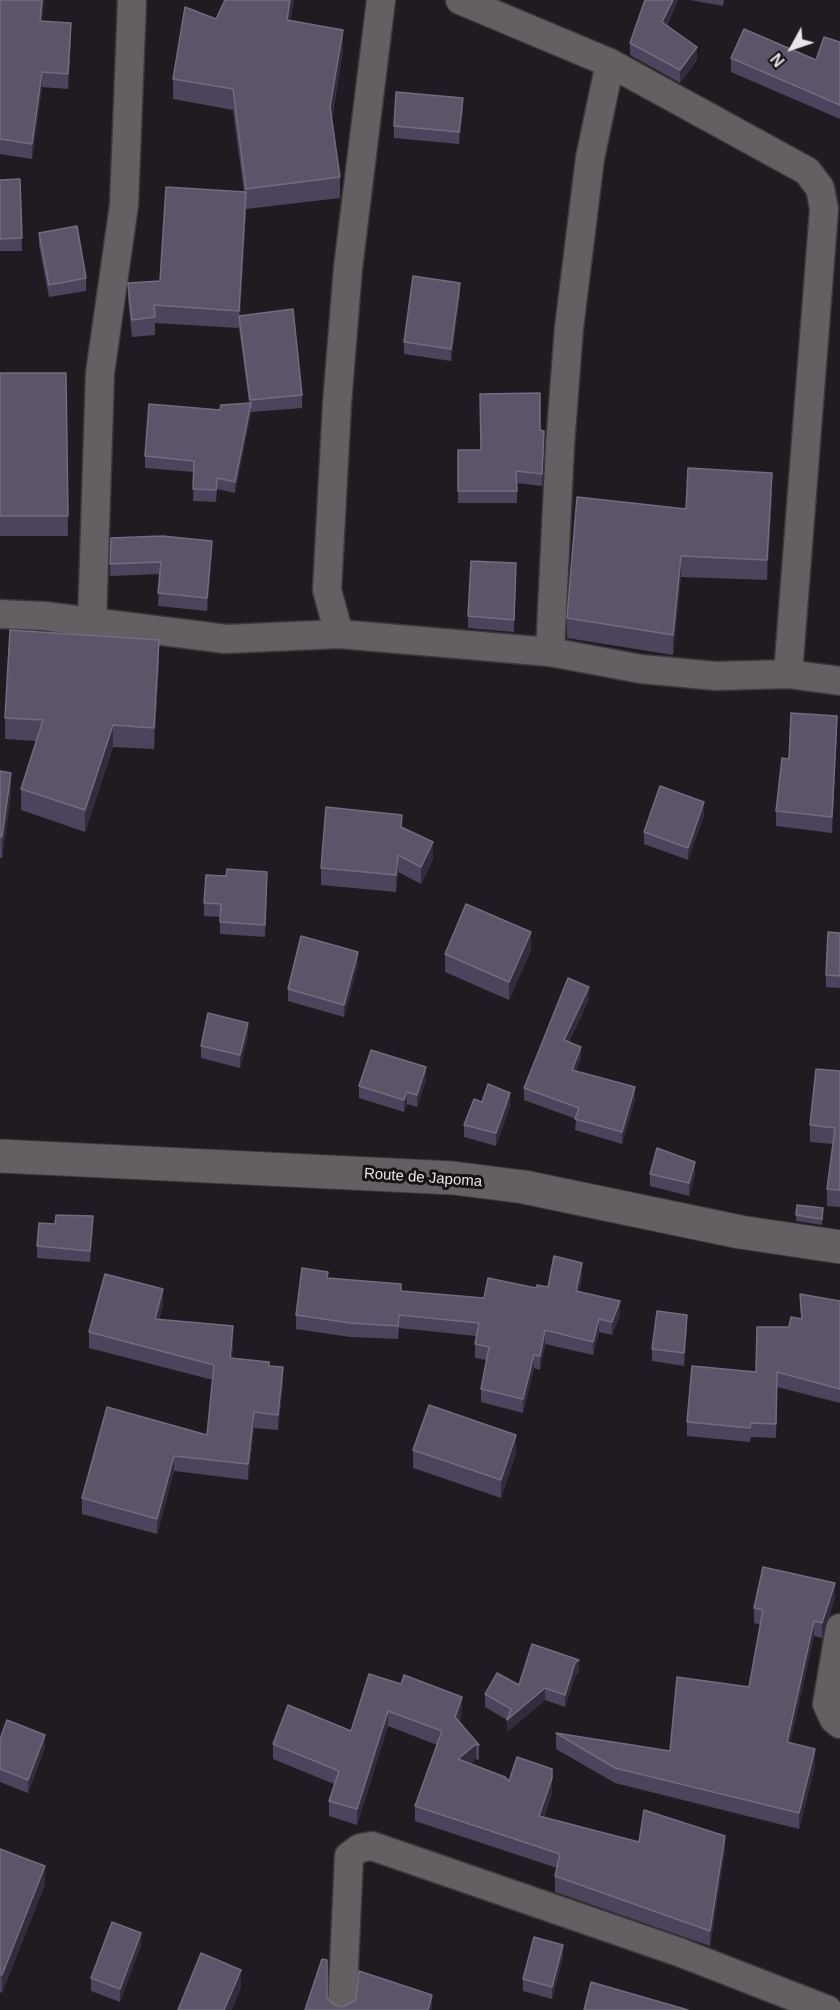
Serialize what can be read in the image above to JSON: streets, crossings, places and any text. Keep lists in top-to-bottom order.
{
  "streets": {
    "street": ["Route de Japoma"]
  },
  "north": "bottom left"
}
